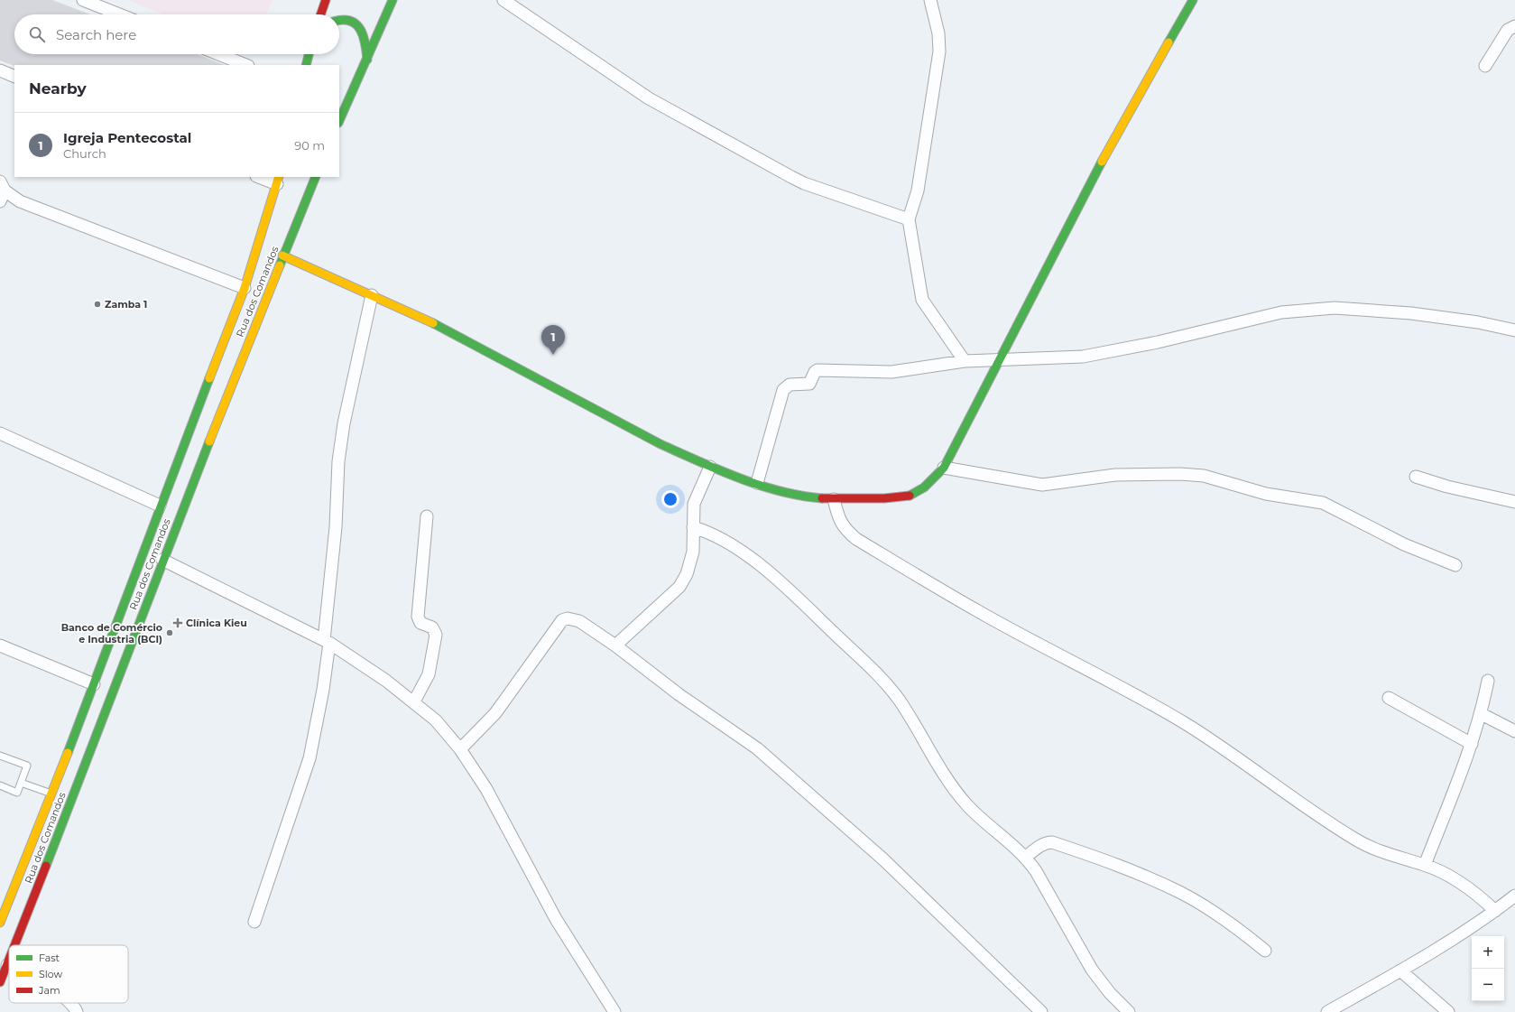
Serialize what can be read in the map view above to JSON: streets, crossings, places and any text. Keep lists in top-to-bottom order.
{
  "streets": {
    "main road": ["Rua dos Comandos"]
  },
  "places": {
    "other": ["Zamba 1", "Banco de Comércio e Industria (BCI)"],
    "health": ["Clínica Kieu"]
  },
  "legend": ["Fast", "Slow", "Jam"],
  "page": {
    "search": "Search here",
    "heading": "Nearby",
    "list": [
      {
        "mark": "1",
        "name": "Igreja Pentecostal",
        "note": "Church",
        "value": "90 m"
      }
    ],
    "pins": "1",
    "map_buttons": ["+", "−"]
  }
}
